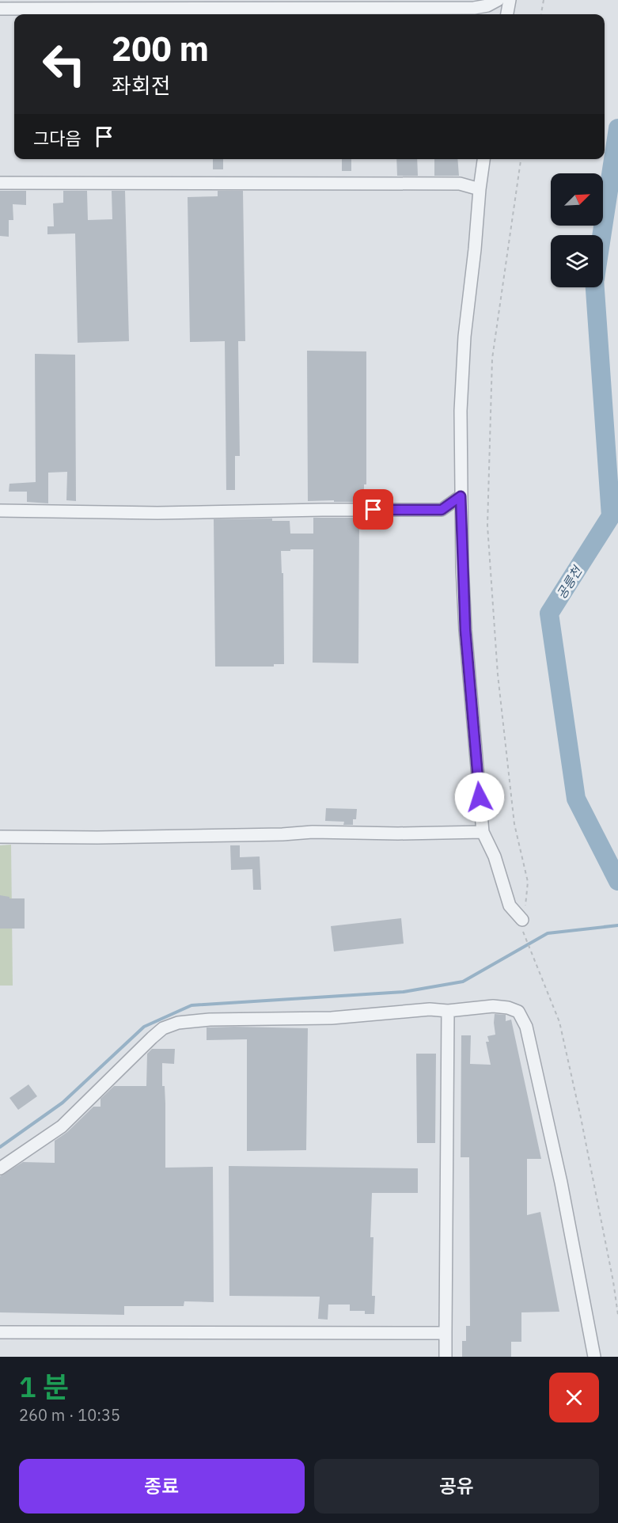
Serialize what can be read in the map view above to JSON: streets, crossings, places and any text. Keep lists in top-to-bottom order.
{
  "water": ["공릉천"],
  "north": "top right",
  "page": {
    "turn": ["200 m", "좌회전"],
    "then": "그다음",
    "heading": ["1 분", "260 m · 10:35"],
    "buttons": ["종료", "공유"]
  }
}
